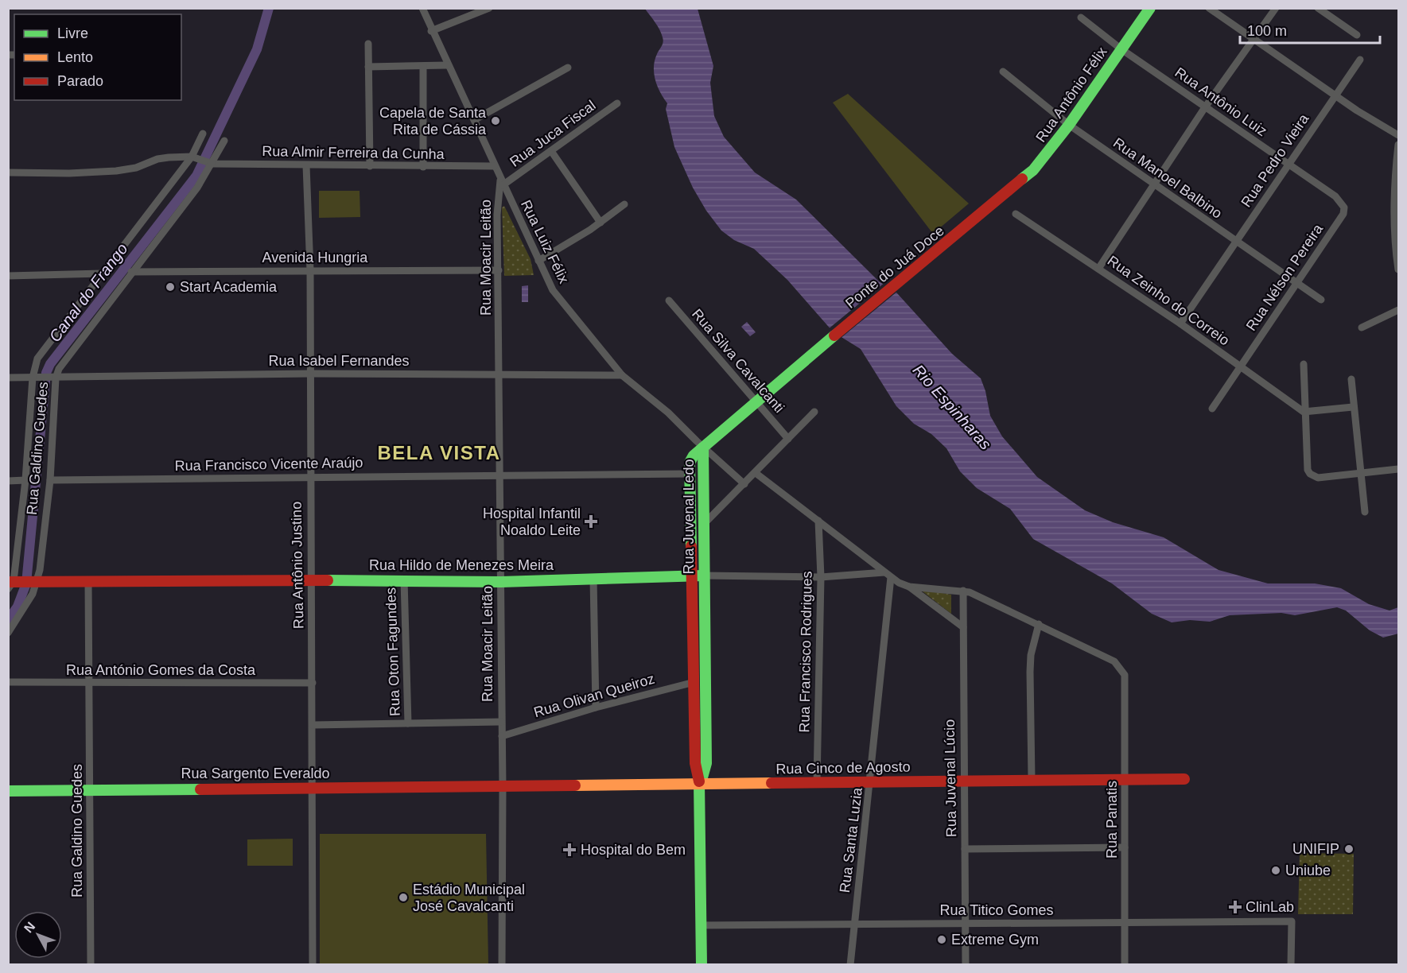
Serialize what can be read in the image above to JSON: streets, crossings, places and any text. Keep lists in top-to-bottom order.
{
  "streets": {
    "street": [
      "Rua Antônio Félix",
      "Rua Antônio Luiz",
      "Rua Juca Fiscal",
      "Rua Almir Ferreira da Cunha",
      "Rua Pedro Vieira",
      "Rua Manoel Balbino",
      "Rua Luiz Félix",
      "Avenida Hungria",
      "Rua Moacir Leitão",
      "Ponte do Juá Doce",
      "Rua Nélson Pereira",
      "Rua Zeinho do Correio",
      "Rua Isabel Fernandes",
      "Rua Silva Cavalcanti",
      "Rua Galdino Guedes",
      "Rua Francisco Vicente Araújo",
      "Rua Juvenal Ledo",
      "Rua Antônio Justino",
      "Rua Hildo de Menezes Meira",
      "Rua Oton Fagundes",
      "Rua Francisco Rodrigues",
      "Rua António Gomes da Costa",
      "Rua Olivan Queiroz",
      "Rua Cinco de Agosto",
      "Rua Sargento Everaldo",
      "Rua Juvenal Lúcio",
      "Rua Panatis",
      "Rua Santa Luzia",
      "Rua Titico Gomes"
    ]
  },
  "crossings": [
    ["Rua Antônio Félix", "Rua Antônio Luiz"],
    ["Rua Antônio Félix", "Rua Manoel Balbino"],
    ["Rua Antônio Félix", "Ponte do Juá Doce"],
    ["Rua Antônio Luiz", "Rua Pedro Vieira"],
    ["Rua Antônio Luiz", "Rua Nélson Pereira"],
    ["Rua Juca Fiscal", "Rua Luiz Félix"],
    ["Rua Juca Fiscal", "Rua Moacir Leitão"],
    ["Rua Almir Ferreira da Cunha", "Rua Luiz Félix"],
    ["Rua Almir Ferreira da Cunha", "Rua Galdino Guedes"],
    ["Rua Almir Ferreira da Cunha", "Rua Antônio Justino"],
    ["Rua Pedro Vieira", "Rua Manoel Balbino"],
    ["Rua Pedro Vieira", "Rua Zeinho do Correio"],
    ["Rua Manoel Balbino", "Rua Nélson Pereira"],
    ["Rua Luiz Félix", "Rua Moacir Leitão"],
    ["Rua Luiz Félix", "Ponte do Juá Doce"],
    ["Rua Luiz Félix", "Rua Isabel Fernandes"],
    ["Rua Luiz Félix", "Rua Juvenal Ledo"],
    ["Avenida Hungria", "Rua Moacir Leitão"],
    ["Avenida Hungria", "Rua Galdino Guedes"],
    ["Avenida Hungria", "Rua Antônio Justino"],
    ["Rua Moacir Leitão", "Rua Isabel Fernandes"],
    ["Rua Moacir Leitão", "Rua Francisco Vicente Araújo"],
    ["Rua Moacir Leitão", "Rua Hildo de Menezes Meira"],
    ["Rua Moacir Leitão", "Rua Olivan Queiroz"],
    ["Rua Moacir Leitão", "Rua Cinco de Agosto"],
    ["Rua Moacir Leitão", "Rua Sargento Everaldo"],
    ["Ponte do Juá Doce", "Rua Silva Cavalcanti"],
    ["Ponte do Juá Doce", "Rua Juvenal Ledo"],
    ["Rua Nélson Pereira", "Rua Zeinho do Correio"],
    ["Rua Isabel Fernandes", "Rua Galdino Guedes"],
    ["Rua Isabel Fernandes", "Rua Antônio Justino"],
    ["Rua Galdino Guedes", "Rua Francisco Vicente Araújo"],
    ["Rua Galdino Guedes", "Rua Hildo de Menezes Meira"],
    ["Rua Galdino Guedes", "Rua António Gomes da Costa"],
    ["Rua Galdino Guedes", "Rua Sargento Everaldo"],
    ["Rua Francisco Vicente Araújo", "Rua Juvenal Ledo"],
    ["Rua Francisco Vicente Araújo", "Rua Antônio Justino"],
    ["Rua Juvenal Ledo", "Rua Hildo de Menezes Meira"],
    ["Rua Juvenal Ledo", "Rua Olivan Queiroz"],
    ["Rua Juvenal Ledo", "Rua Cinco de Agosto"],
    ["Rua Juvenal Ledo", "Rua Titico Gomes"],
    ["Rua Antônio Justino", "Rua Hildo de Menezes Meira"],
    ["Rua Antônio Justino", "Rua António Gomes da Costa"],
    ["Rua Antônio Justino", "Rua Sargento Everaldo"],
    ["Rua Hildo de Menezes Meira", "Rua Oton Fagundes"],
    ["Rua Hildo de Menezes Meira", "Rua Francisco Rodrigues"],
    ["Rua Hildo de Menezes Meira", "Rua Santa Luzia"],
    ["Rua Francisco Rodrigues", "Rua Cinco de Agosto"],
    ["Rua Cinco de Agosto", "Rua Sargento Everaldo"],
    ["Rua Cinco de Agosto", "Rua Juvenal Lúcio"],
    ["Rua Cinco de Agosto", "Rua Panatis"],
    ["Rua Cinco de Agosto", "Rua Santa Luzia"],
    ["Rua Juvenal Lúcio", "Rua Titico Gomes"],
    ["Rua Panatis", "Rua Titico Gomes"],
    ["Rua Santa Luzia", "Rua Titico Gomes"]
  ],
  "districts": ["BELA VISTA"],
  "water": ["Canal do Frango", "Rio Espinharas"],
  "places": {
    "other": [
      "Capela de Santa Rita de Cássia",
      "Start Academia",
      "UNIFIP",
      "Uniube",
      "Estádio Municipal José Cavalcanti",
      "Extreme Gym"
    ],
    "health": ["Hospital Infantil Noaldo Leite", "Hospital do Bem", "ClinLab"]
  },
  "legend": ["Livre", "Lento", "Parado"],
  "scale_bar": "100 m",
  "north": "top left"
}
